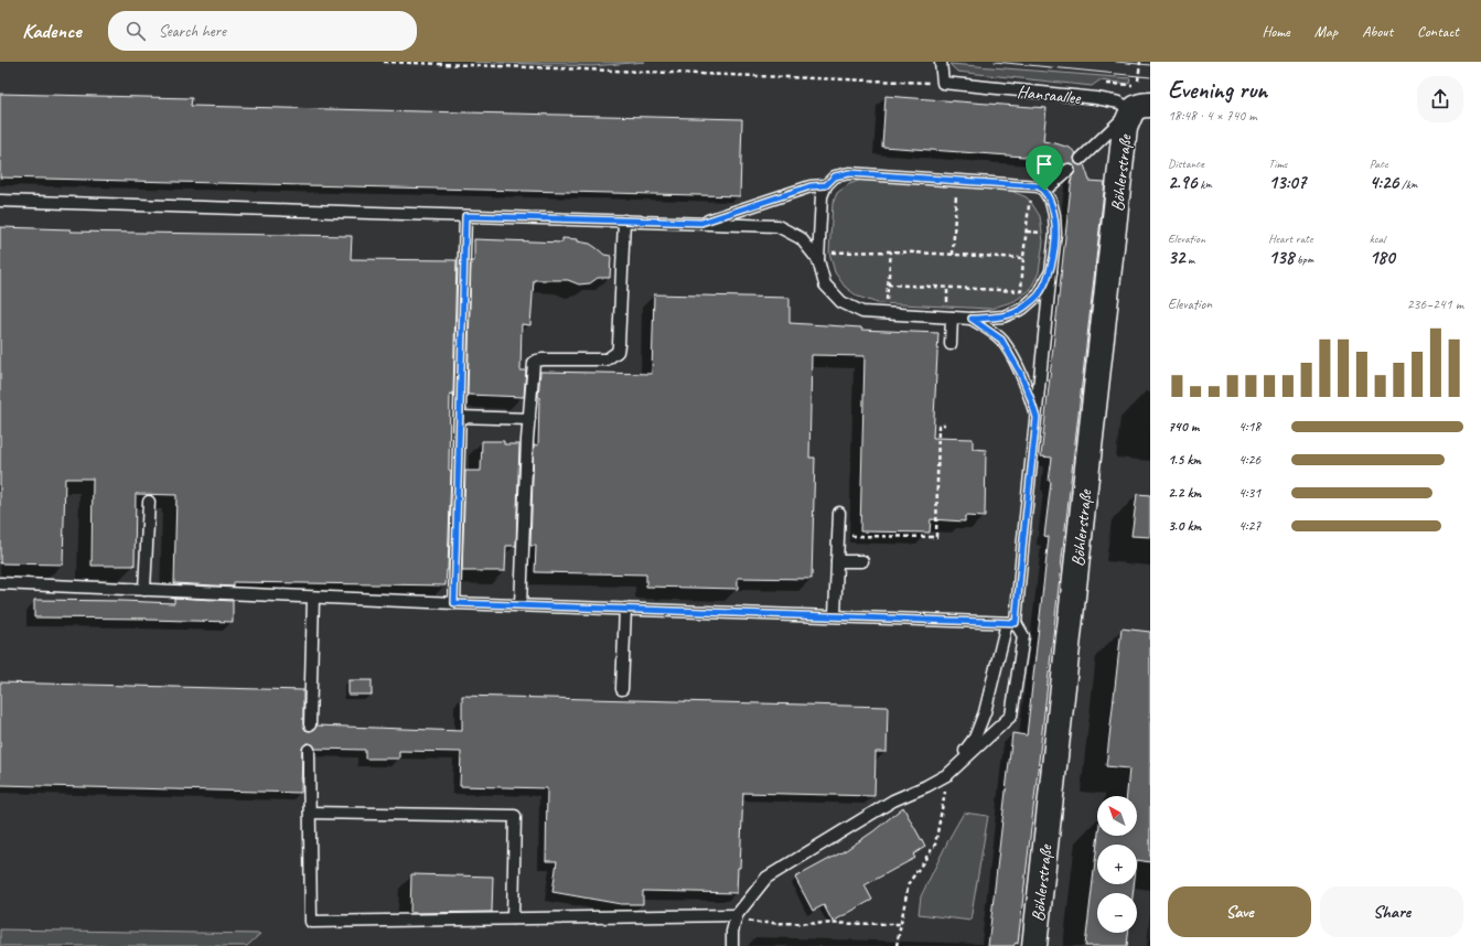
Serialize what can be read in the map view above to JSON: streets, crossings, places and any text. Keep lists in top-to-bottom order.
{
  "streets": {
    "street": ["Böhlerstraße"],
    "lane": ["Hansaallee"]
  },
  "crossings": [
    ["Hansaallee", "Böhlerstraße"]
  ],
  "north": "top left",
  "page": {
    "header": "Kadence",
    "search": "Search here",
    "nav": [
      "Home",
      "Map",
      "About",
      "Contact"
    ],
    "heading": ["Evening run", "18:48 · 4 × 740 m"],
    "stats": [
      ["Distance", "2.96 km"],
      ["Time", "13:07"],
      ["Pace", "4:26 /km"],
      ["Elevation", "32 m"],
      ["Heart rate", "138 bpm"],
      ["kcal", "180"]
    ],
    "chart": ["Elevation", "236–241 m"],
    "list": [
      {
        "name": "740 m",
        "note": "4:18"
      },
      {
        "name": "1.5 km",
        "note": "4:26"
      },
      {
        "name": "2.2 km",
        "note": "4:31"
      },
      {
        "name": "3.0 km",
        "note": "4:27"
      }
    ],
    "map_buttons": ["+", "−"],
    "buttons": ["Save", "Share"]
  }
}
